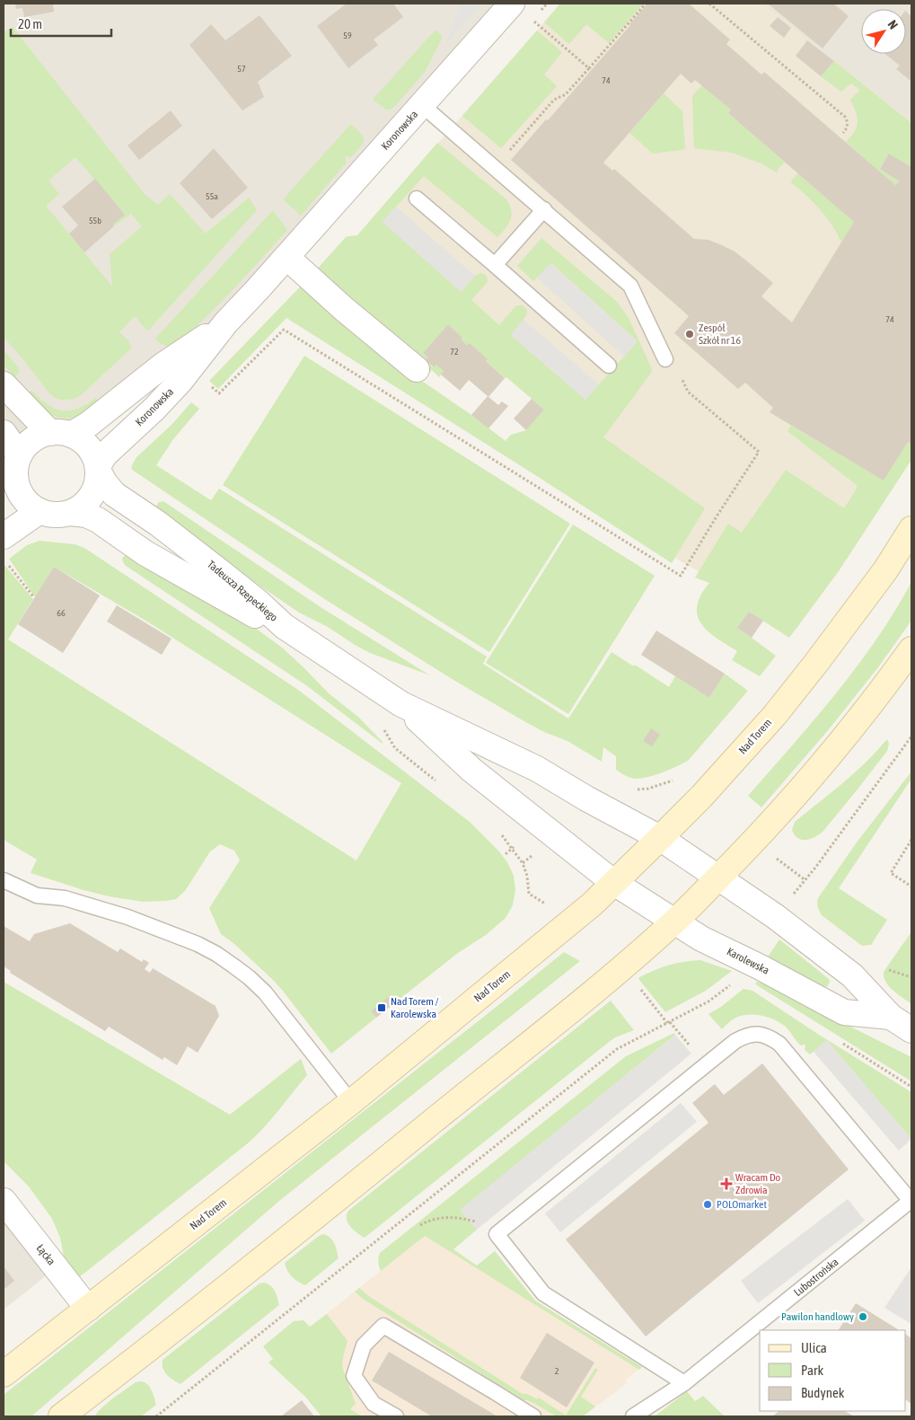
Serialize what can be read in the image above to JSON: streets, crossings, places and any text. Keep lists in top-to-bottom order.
{
  "streets": {
    "main road": ["Nad Torem"],
    "street": [
      "Koronowska",
      "Tadeusza Rzepeckiego",
      "Karolewska",
      "Łącka"
    ],
    "lane": ["Lubostrońska"]
  },
  "crossings": [
    ["Koronowska", "Tadeusza Rzepeckiego"],
    ["Nad Torem", "Karolewska"],
    ["Nad Torem", "Łącka"]
  ],
  "places": {
    "other": ["Zespół Szkół nr 16", "POLOmarket", "Pawilon handlowy"],
    "transit": ["Nad Torem / Karolewska"],
    "health": ["Wracam Do Zdrowia"]
  },
  "house_numbers": [
    "59",
    "57",
    "74",
    "55a",
    "55b",
    "74",
    "72",
    "66",
    "2"
  ],
  "legend": ["Ulica", "Park", "Budynek"],
  "scale_bar": "20 m",
  "north": "top right"
}
